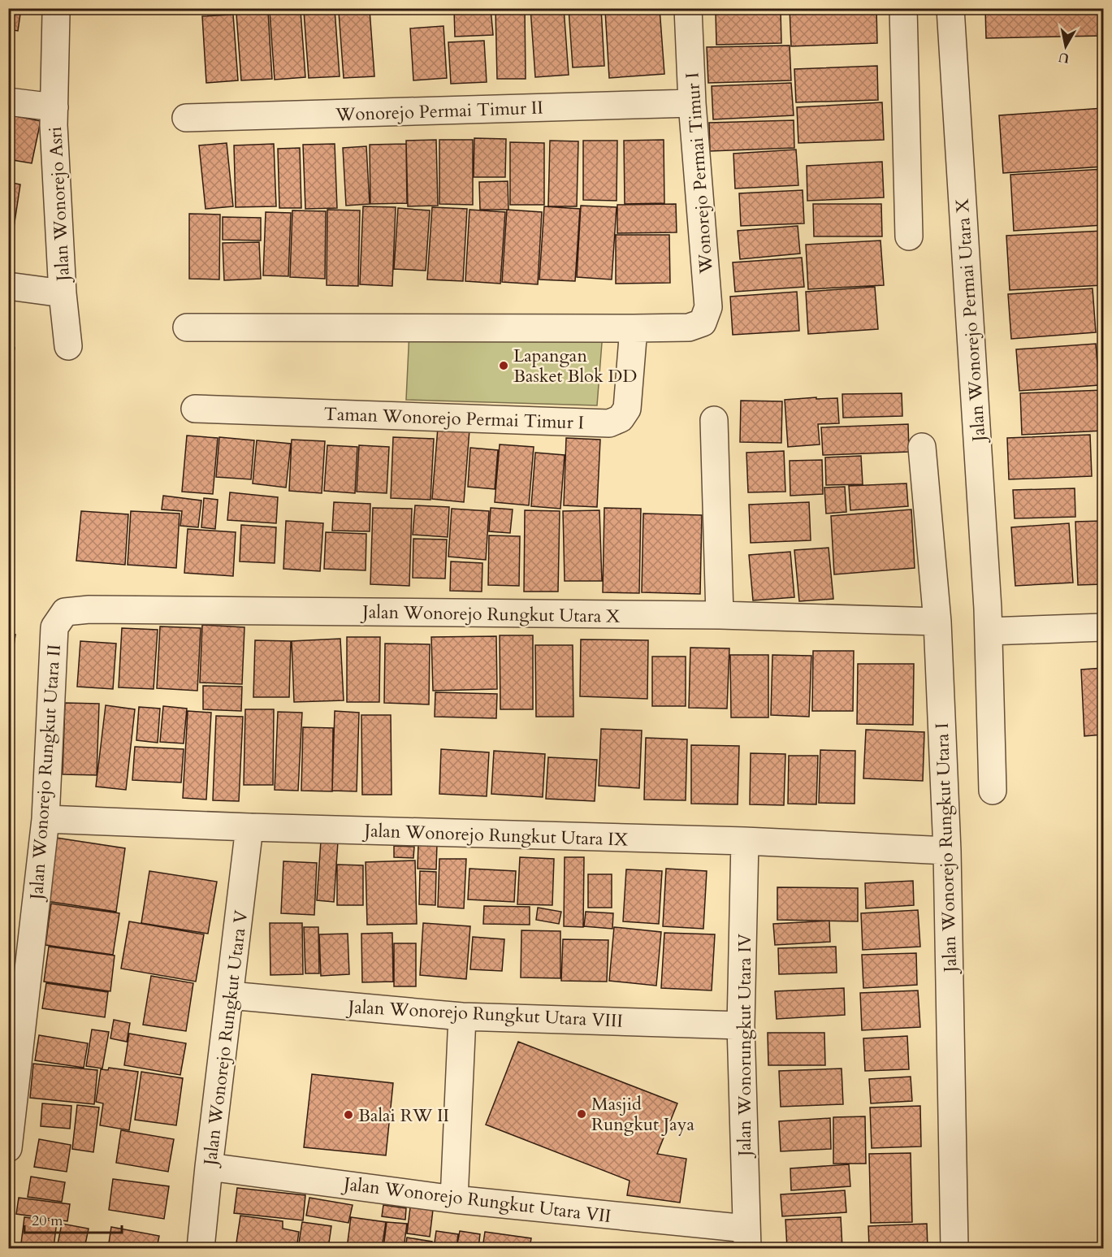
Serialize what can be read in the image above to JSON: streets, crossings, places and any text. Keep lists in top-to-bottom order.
{
  "streets": {
    "street": [
      "Wonorejo Permai Timur II",
      "Wonorejo Permai Timur I",
      "Jalan Wonorejo Asri",
      "Jalan Wonorejo Permai Utara X",
      "Taman Wonorejo Permai Timur I",
      "Jalan Wonorejo Rungkut Utara X",
      "Jalan Wonorejo Rungkut Utara II",
      "Jalan Wonorejo Rungkut Utara IX",
      "Jalan Wonorejo Rungkut Utara I",
      "Jalan Wonorejo Rungkut Utara VIII",
      "Jalan Wonorejo Rungkut Utara V",
      "Jalan Wonorungkut Utara IV",
      "Jalan Wonorejo Rungkut Utara VII"
    ]
  },
  "crossings": [
    ["Wonorejo Permai Timur II", "Wonorejo Permai Timur I"],
    ["Wonorejo Permai Timur I", "Taman Wonorejo Permai Timur I"],
    ["Jalan Wonorejo Rungkut Utara X", "Jalan Wonorejo Rungkut Utara II"],
    ["Jalan Wonorejo Rungkut Utara X", "Jalan Wonorejo Rungkut Utara I"],
    ["Jalan Wonorejo Rungkut Utara II", "Jalan Wonorejo Rungkut Utara IX"],
    ["Jalan Wonorejo Rungkut Utara IX", "Jalan Wonorejo Rungkut Utara I"],
    ["Jalan Wonorejo Rungkut Utara IX", "Jalan Wonorejo Rungkut Utara V"],
    ["Jalan Wonorejo Rungkut Utara IX", "Jalan Wonorungkut Utara IV"],
    ["Jalan Wonorejo Rungkut Utara VIII", "Jalan Wonorejo Rungkut Utara V"],
    ["Jalan Wonorejo Rungkut Utara VIII", "Jalan Wonorungkut Utara IV"],
    ["Jalan Wonorejo Rungkut Utara V", "Jalan Wonorejo Rungkut Utara VII"],
    ["Jalan Wonorungkut Utara IV", "Jalan Wonorejo Rungkut Utara VII"]
  ],
  "places": ["Lapangan Basket Blok DD", "Masjid Rungkut Jaya", "Balai RW II"],
  "scale_bar": "20 m",
  "north": "bottom"
}
